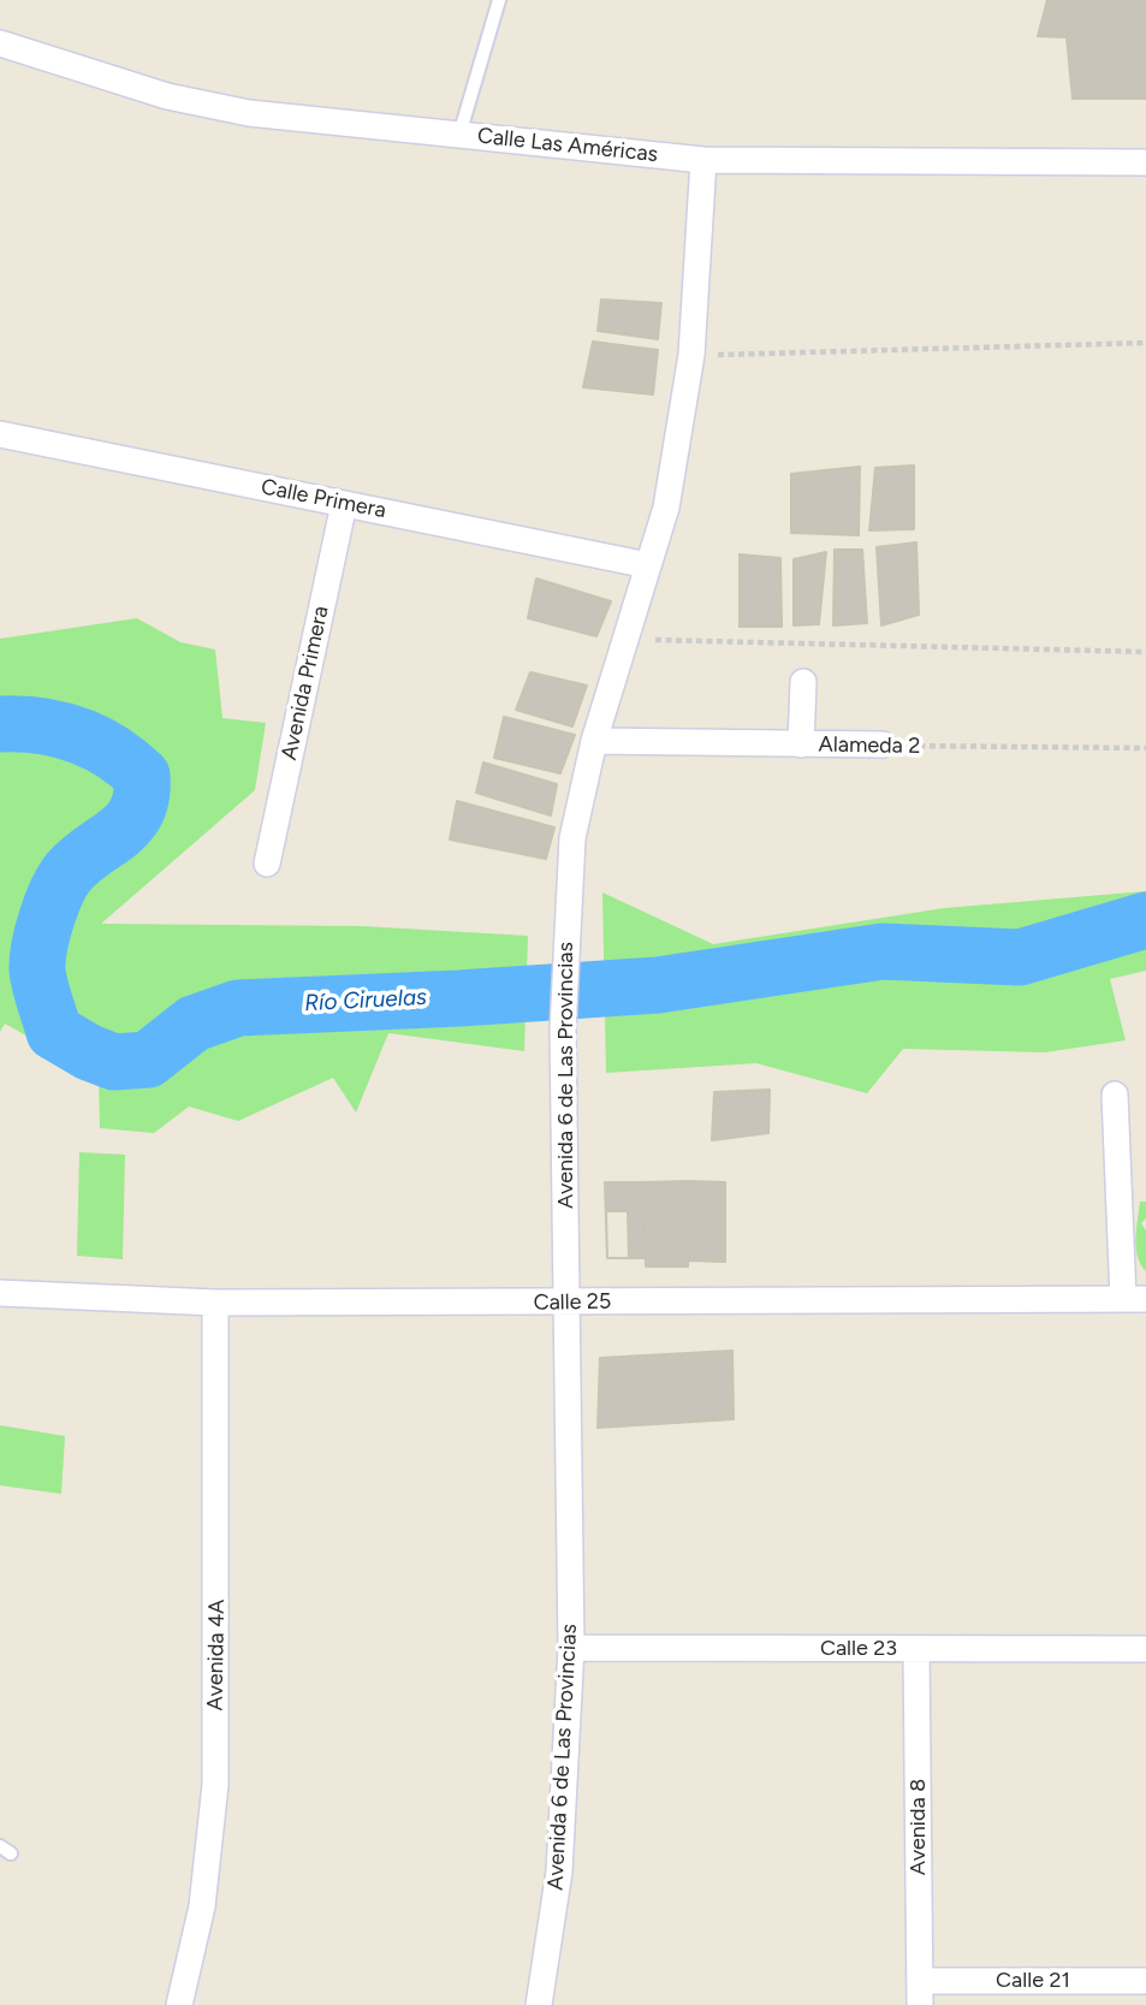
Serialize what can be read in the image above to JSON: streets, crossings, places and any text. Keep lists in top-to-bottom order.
{
  "streets": {
    "street": [
      "Calle Las Américas",
      "Calle Primera",
      "Avenida Primera",
      "Alameda 2",
      "Avenida 6 de Las Provincias",
      "Calle 25",
      "Calle 23",
      "Avenida 4A",
      "Avenida 8",
      "Calle 21"
    ]
  },
  "crossings": [
    ["Calle Las Américas", "Avenida 6 de Las Provincias"],
    ["Calle Primera", "Avenida Primera"],
    ["Calle Primera", "Avenida 6 de Las Provincias"],
    ["Alameda 2", "Avenida 6 de Las Provincias"],
    ["Avenida 6 de Las Provincias", "Calle 25"],
    ["Avenida 6 de Las Provincias", "Calle 23"],
    ["Calle 25", "Avenida 4A"],
    ["Calle 23", "Avenida 8"],
    ["Avenida 8", "Calle 21"]
  ],
  "water": ["Río Ciruelas"]
}
